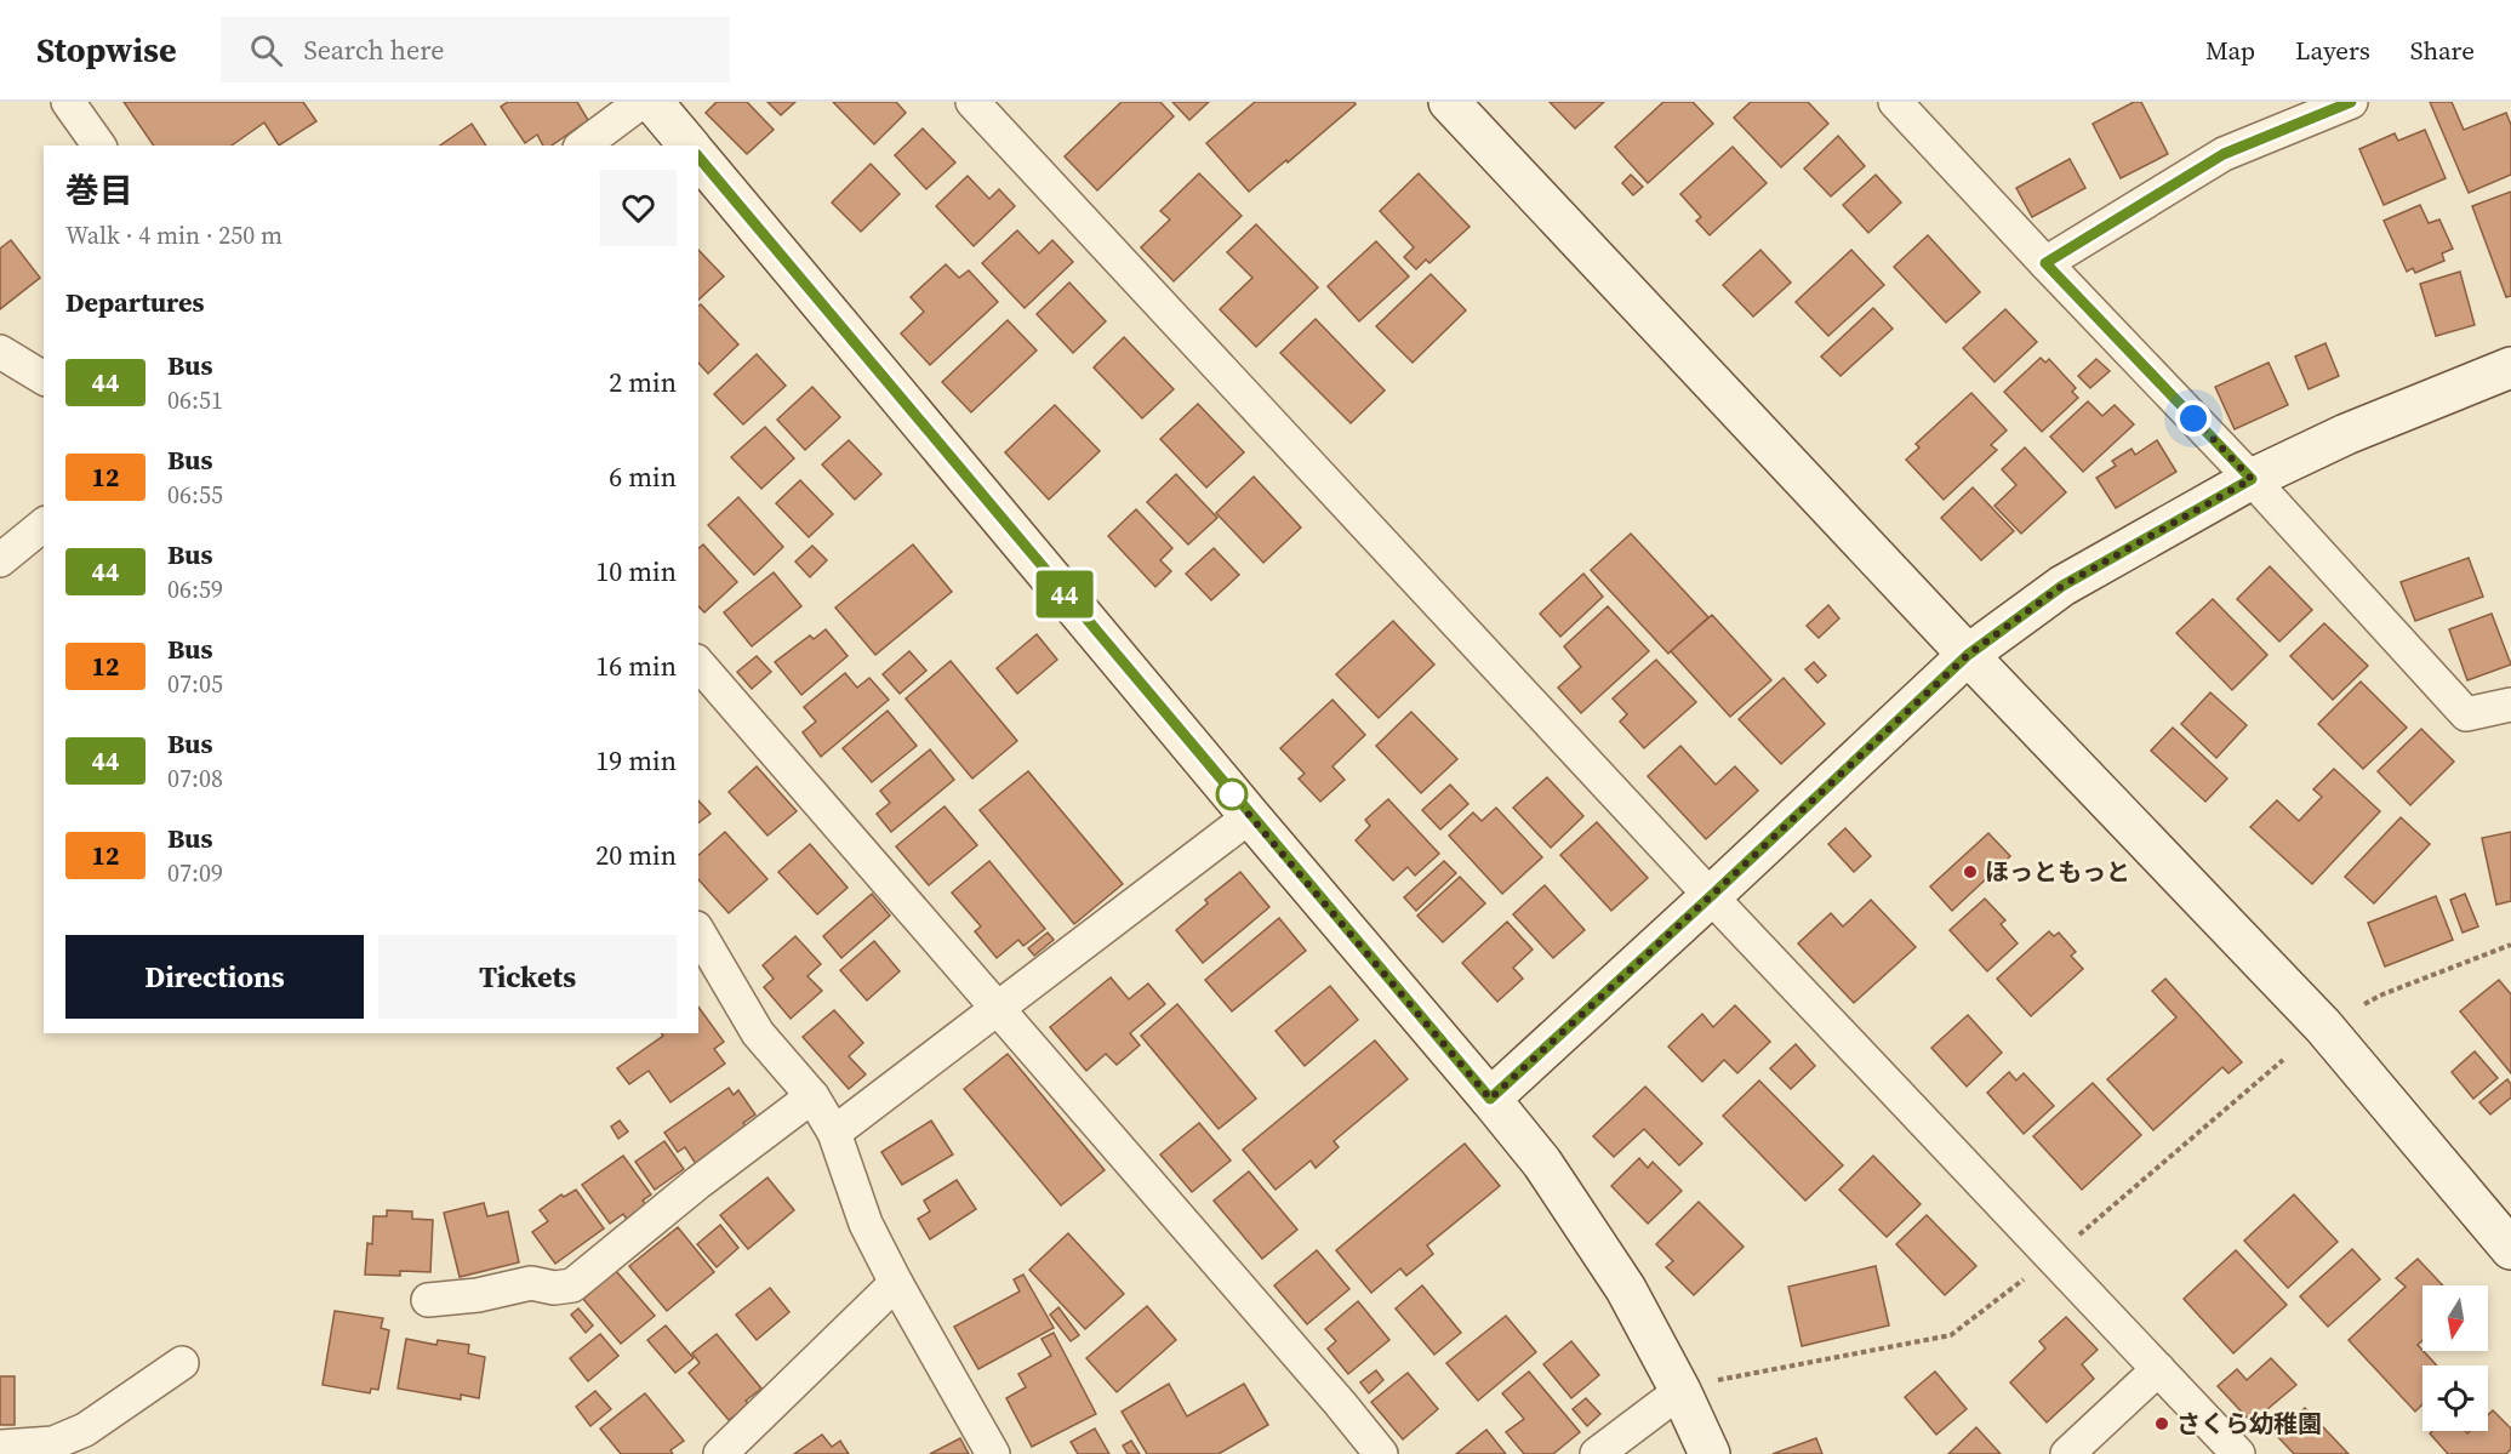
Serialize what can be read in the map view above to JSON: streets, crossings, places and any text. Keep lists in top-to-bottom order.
{
  "places": ["ほっともっと", "さくら幼稚園"],
  "lines": ["bus line 44"],
  "north": "bottom",
  "page": {
    "header": "Stopwise",
    "search": "Search here",
    "nav": ["Map", "Layers", "Share"],
    "on_map": "44",
    "heading": [
      ["巻目", "Walk · 4 min · 250 m"],
      "Departures"
    ],
    "list": [
      {
        "mark": "44",
        "name": "Bus",
        "note": "06:51",
        "value": "2 min"
      },
      {
        "mark": "12",
        "name": "Bus",
        "note": "06:55",
        "value": "6 min"
      },
      {
        "mark": "44",
        "name": "Bus",
        "note": "06:59",
        "value": "10 min"
      },
      {
        "mark": "12",
        "name": "Bus",
        "note": "07:05",
        "value": "16 min"
      },
      {
        "mark": "44",
        "name": "Bus",
        "note": "07:08",
        "value": "19 min"
      },
      {
        "mark": "12",
        "name": "Bus",
        "note": "07:09",
        "value": "20 min"
      }
    ],
    "buttons": ["Directions", "Tickets"]
  }
}
